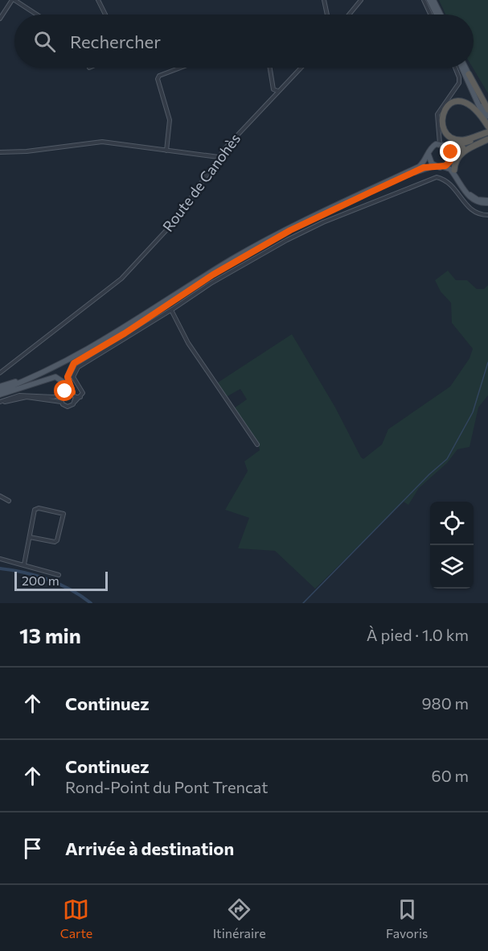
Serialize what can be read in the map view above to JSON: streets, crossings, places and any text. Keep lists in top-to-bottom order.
{
  "streets": {
    "street": ["Route de Canohès"]
  },
  "scale_bar": "200 m",
  "page": {
    "search": "Rechercher",
    "scale": "200 m",
    "heading": ["13 min", "À pied · 1.0 km"],
    "list": [
      ["Continuez", "980 m"],
      ["Continuez", "Rond-Point du Pont Trencat", "60 m"],
      "Arrivée à destination"
    ],
    "nav": ["Carte", "Itinéraire", "Favoris"]
  }
}
